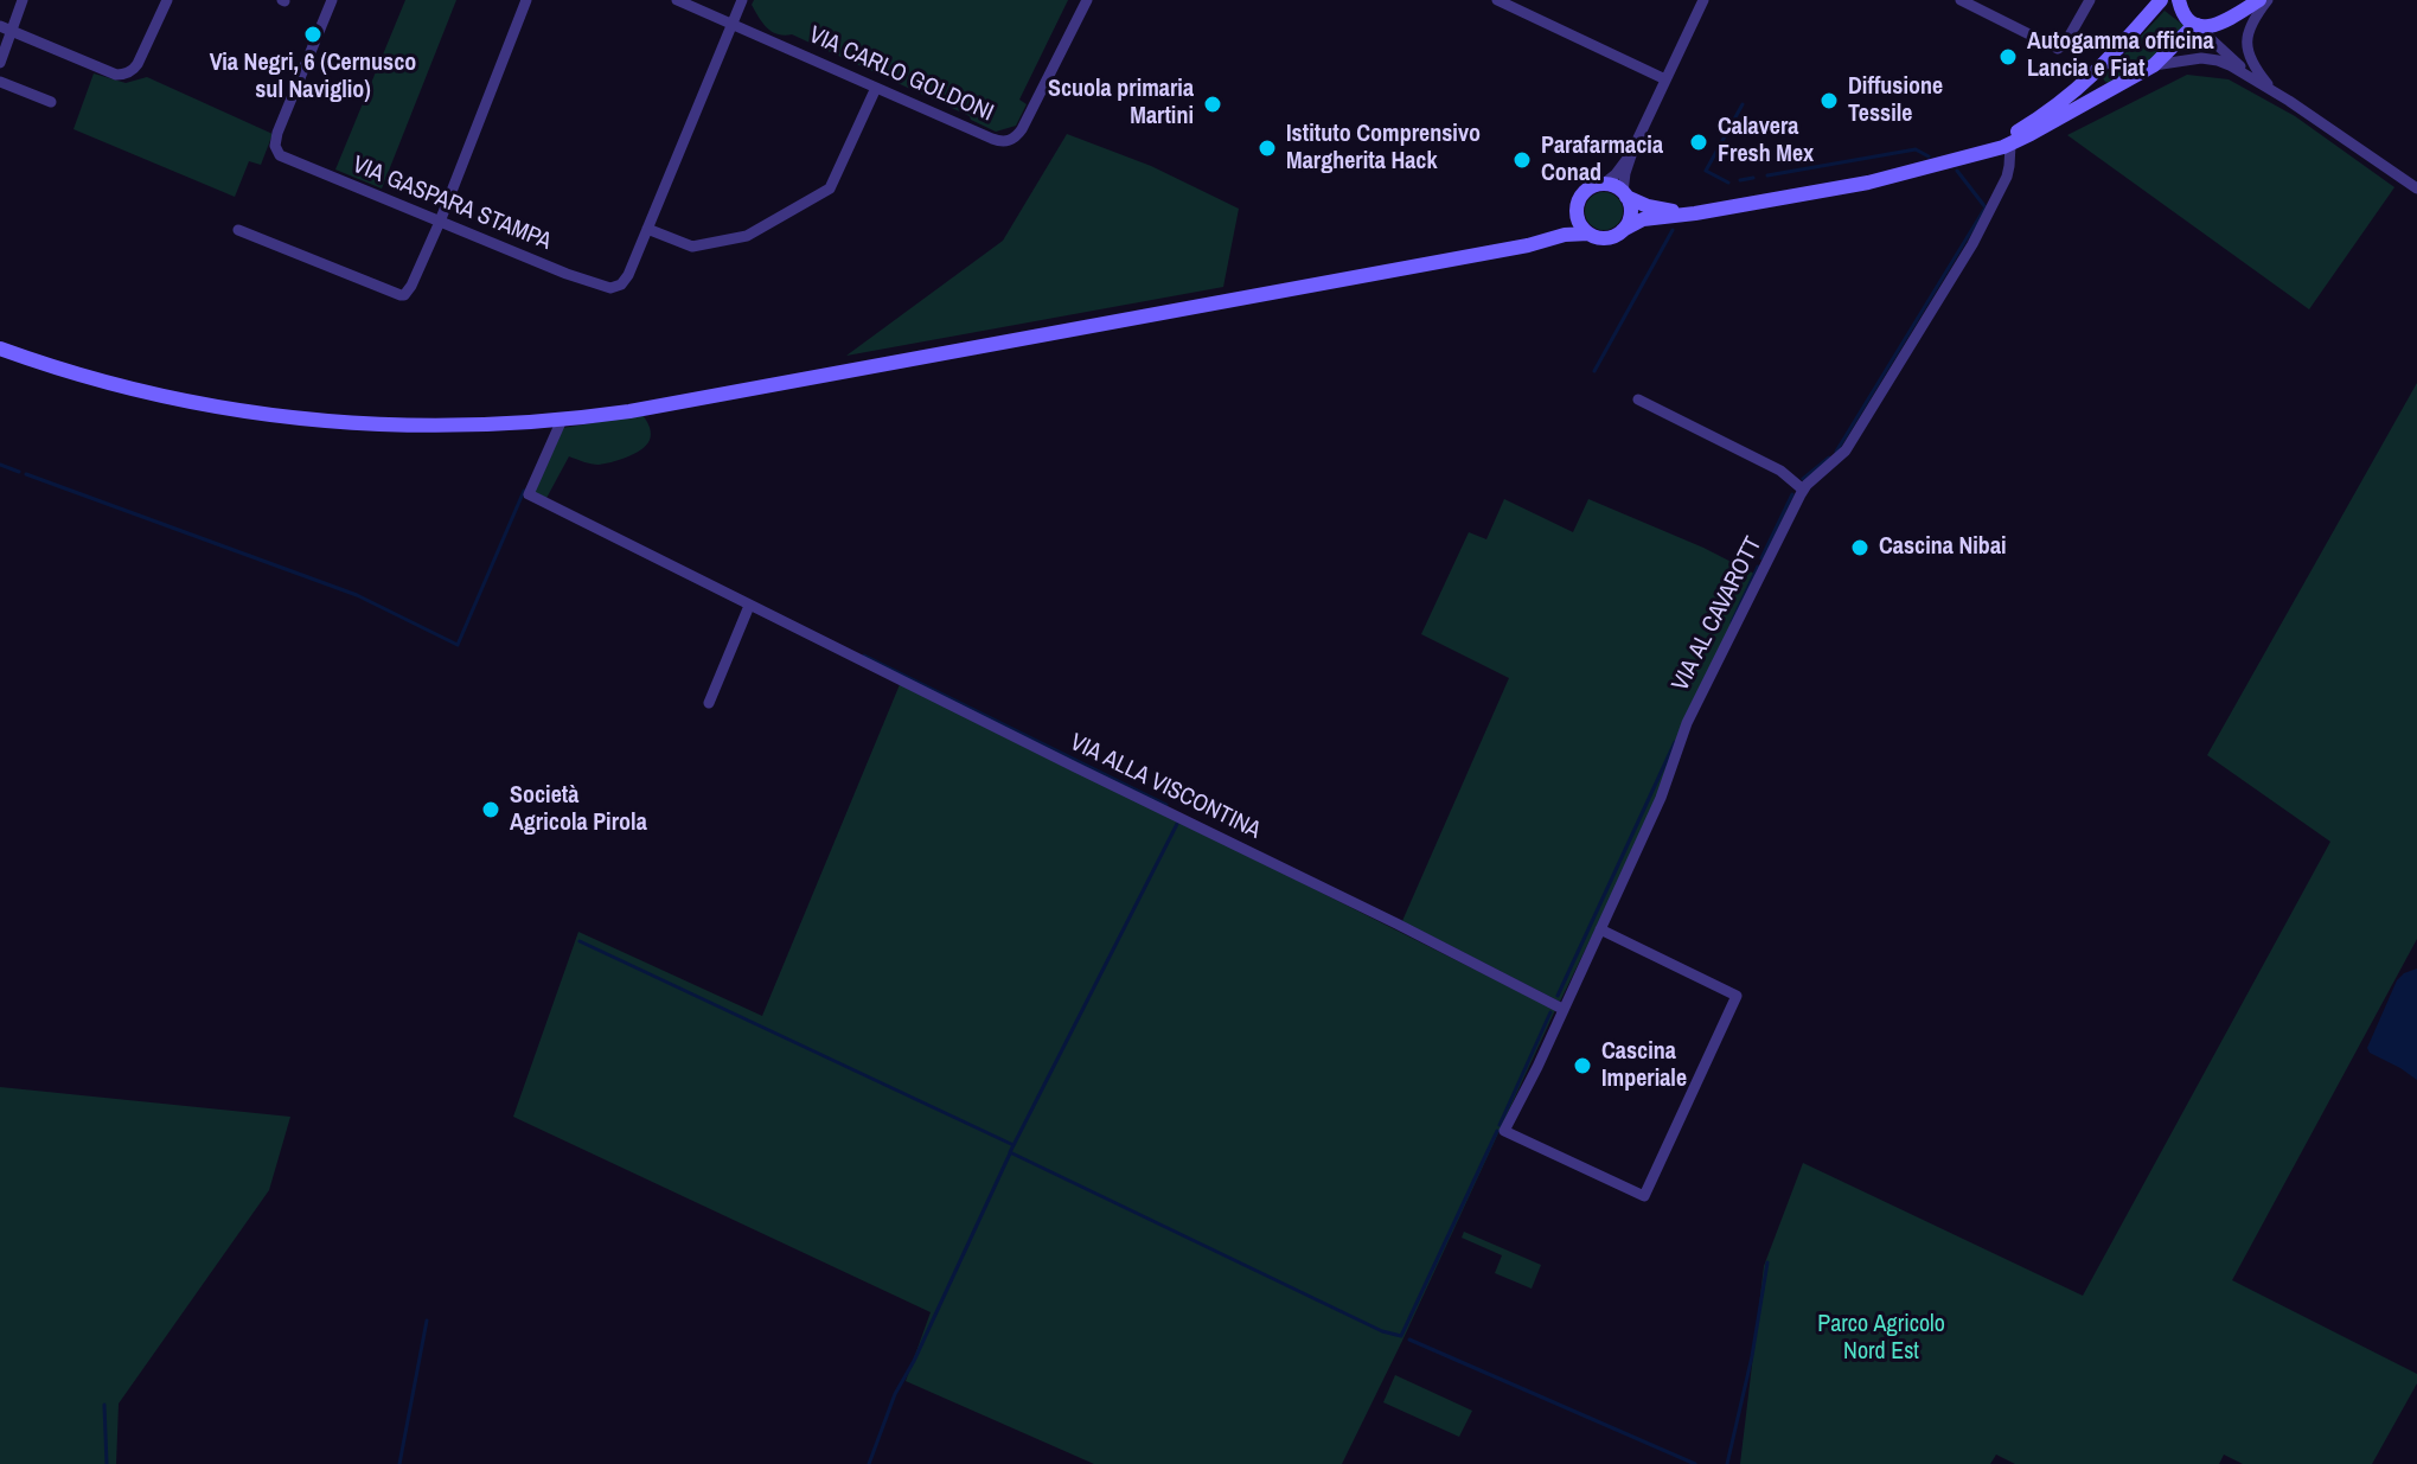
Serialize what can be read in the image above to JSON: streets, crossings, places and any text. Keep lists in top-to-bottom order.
{
  "streets": {
    "street": [
      "VIA CARLO GOLDONI",
      "VIA GASPARA STAMPA",
      "VIA AL CAVAROTT",
      "VIA ALLA VISCONTINA"
    ]
  },
  "crossings": [
    ["VIA AL CAVAROTT", "VIA ALLA VISCONTINA"]
  ],
  "parks": ["Parco Agricolo Nord Est"],
  "places": [
    "Via Negri, 6 (Cernusco sul Naviglio)",
    "Autogamma officina Lancia e Fiat",
    "Diffusione Tessile",
    "Scuola primaria Martini",
    "Calavera Fresh Mex",
    "Istituto Comprensivo Margherita Hack",
    "Parafarmacia Conad",
    "Cascina Nibai",
    "Società Agricola Pirola",
    "Cascina Imperiale"
  ]
}
